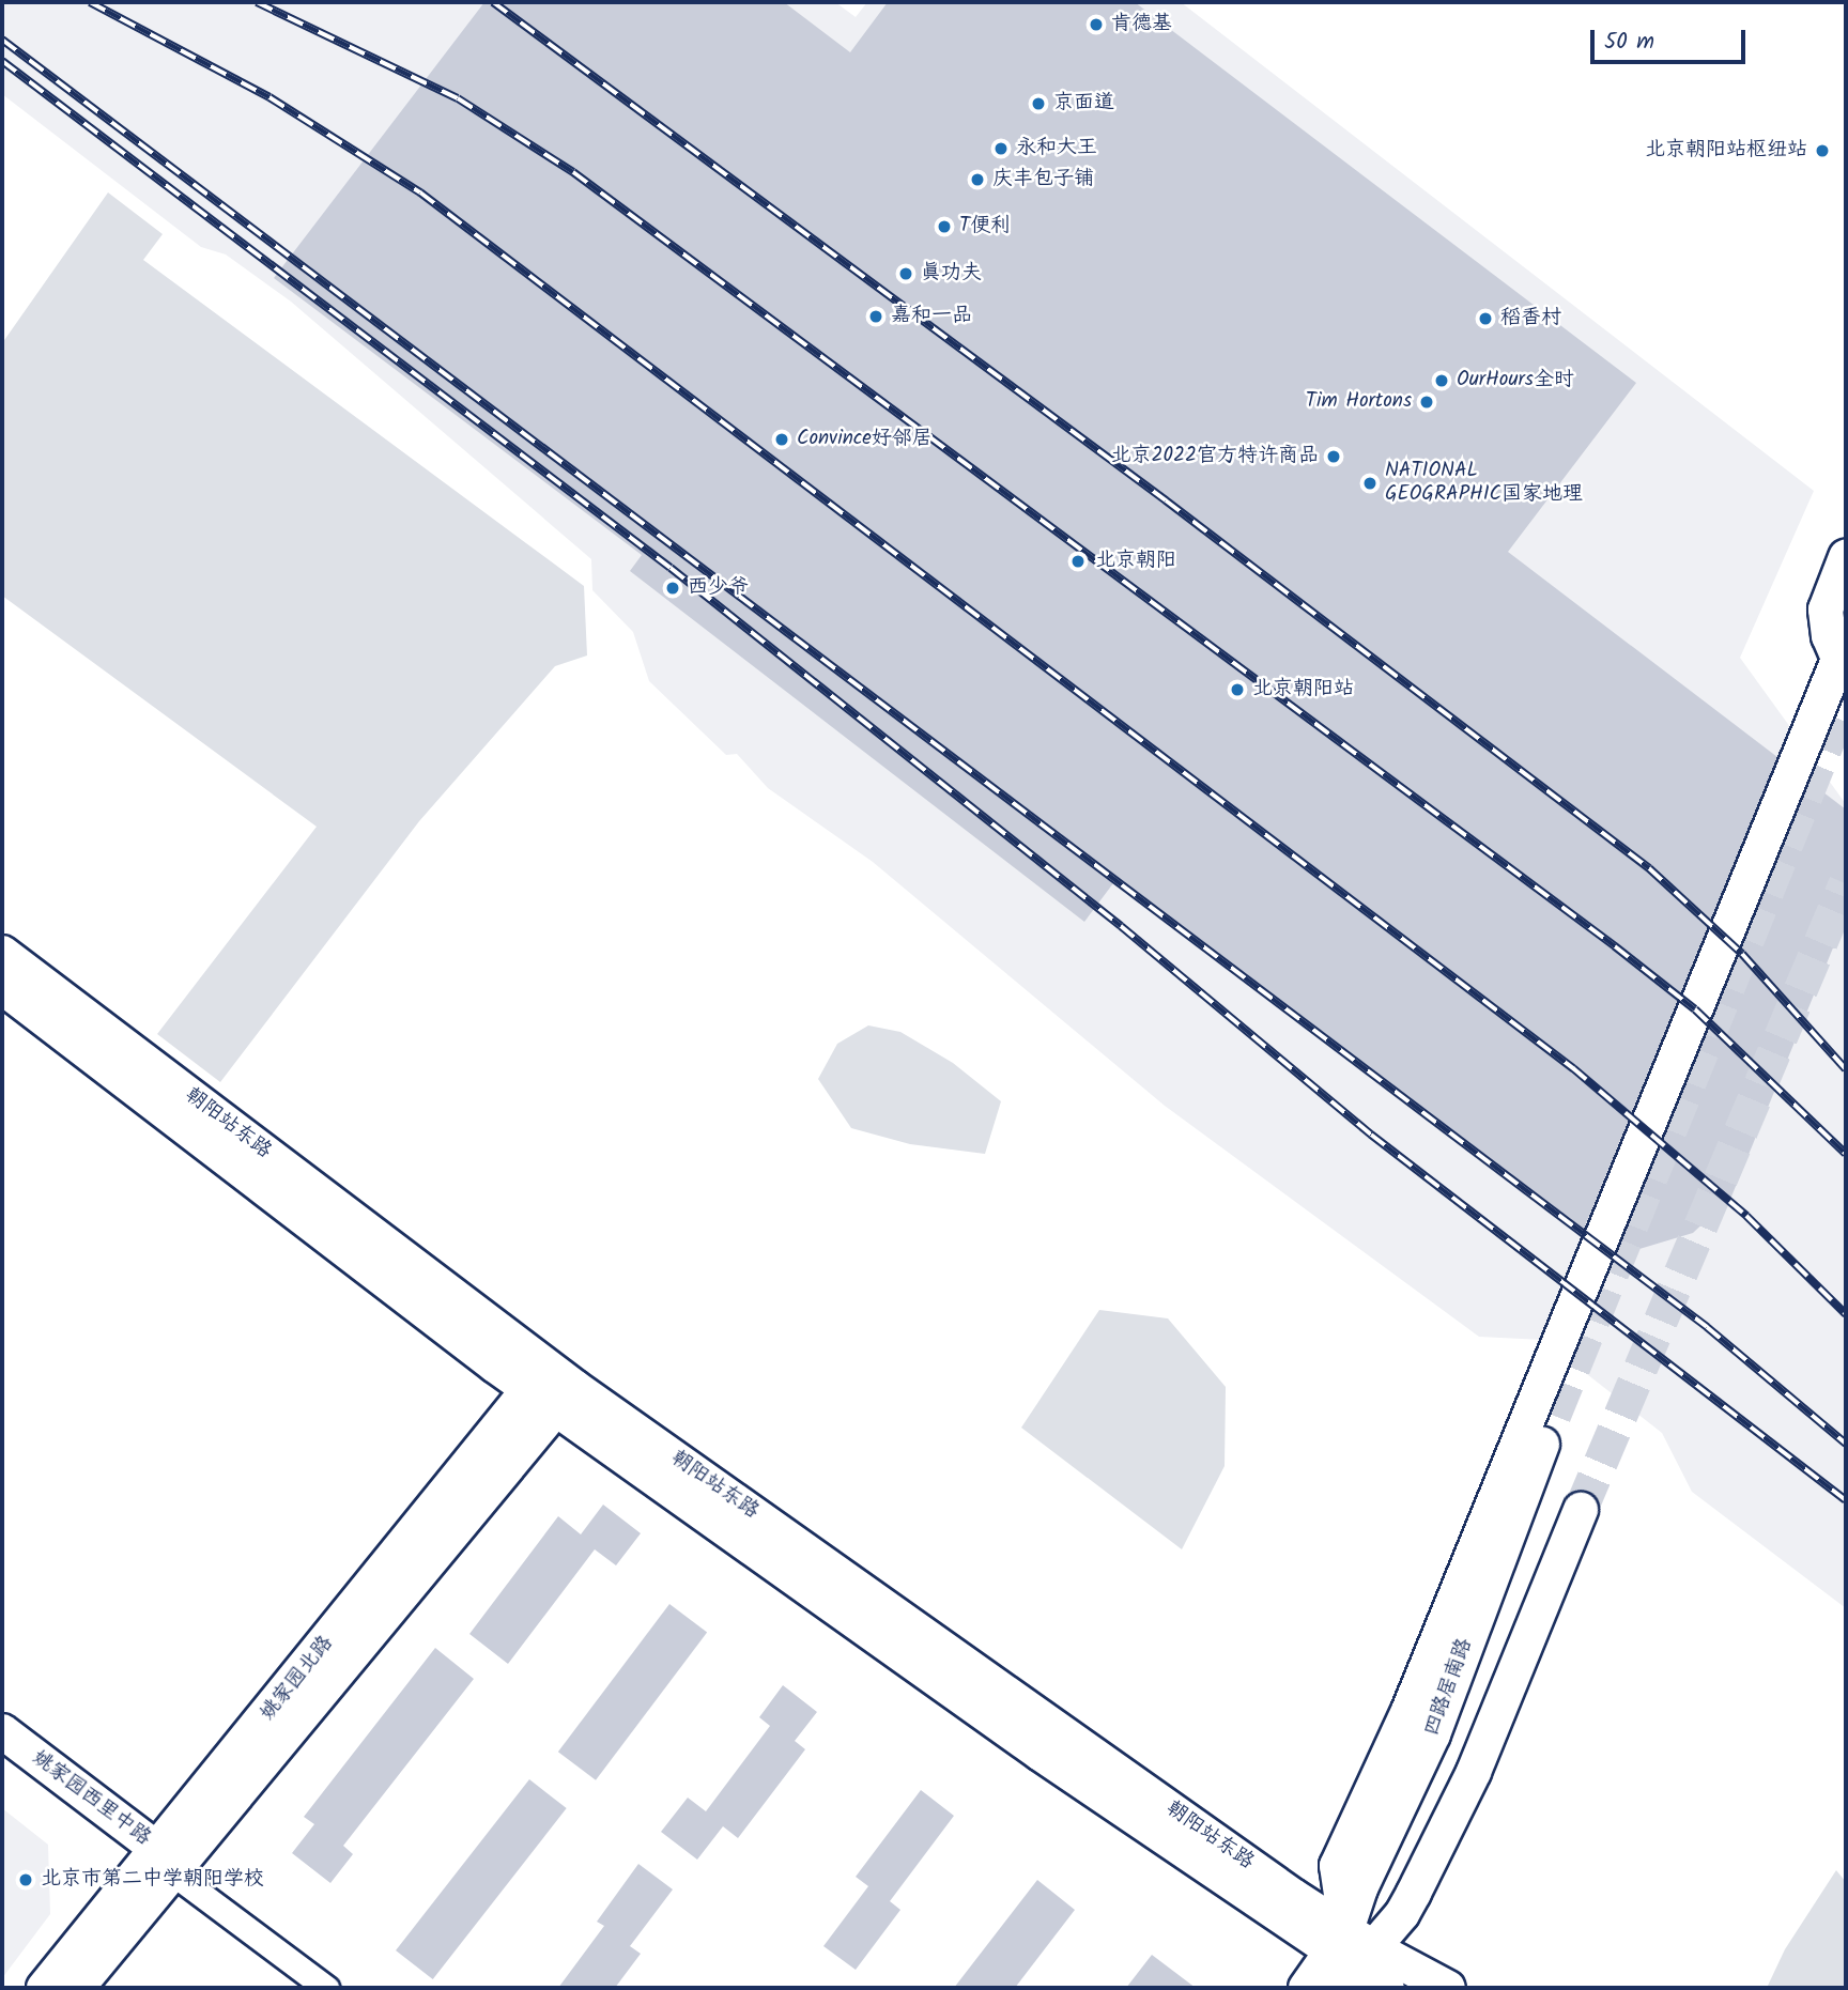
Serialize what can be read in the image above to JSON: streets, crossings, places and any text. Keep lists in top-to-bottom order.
{
  "streets": {
    "main road": [
      "朝阳站东路",
      "姚家园北路",
      "四路居南路",
      "姚家园西里中路"
    ]
  },
  "crossings": [
    ["朝阳站东路", "姚家园北路"],
    ["朝阳站东路", "四路居南路"],
    ["姚家园北路", "姚家园西里中路"]
  ],
  "places": [
    "肯德基",
    "京面道",
    "永和大王",
    "北京朝阳站枢纽站",
    "庆丰包子铺",
    "T便利",
    "真功夫",
    "嘉和一品",
    "稻香村",
    "OurHours全时",
    "Tim Hortons",
    "Convince好邻居",
    "北京2022官方特许商品",
    "NATIONAL GEOGRAPHIC国家地理",
    "北京朝阳",
    "西少爷",
    "北京朝阳站",
    "北京市第二中学朝阳学校"
  ],
  "scale_bar": "50 m"
}
